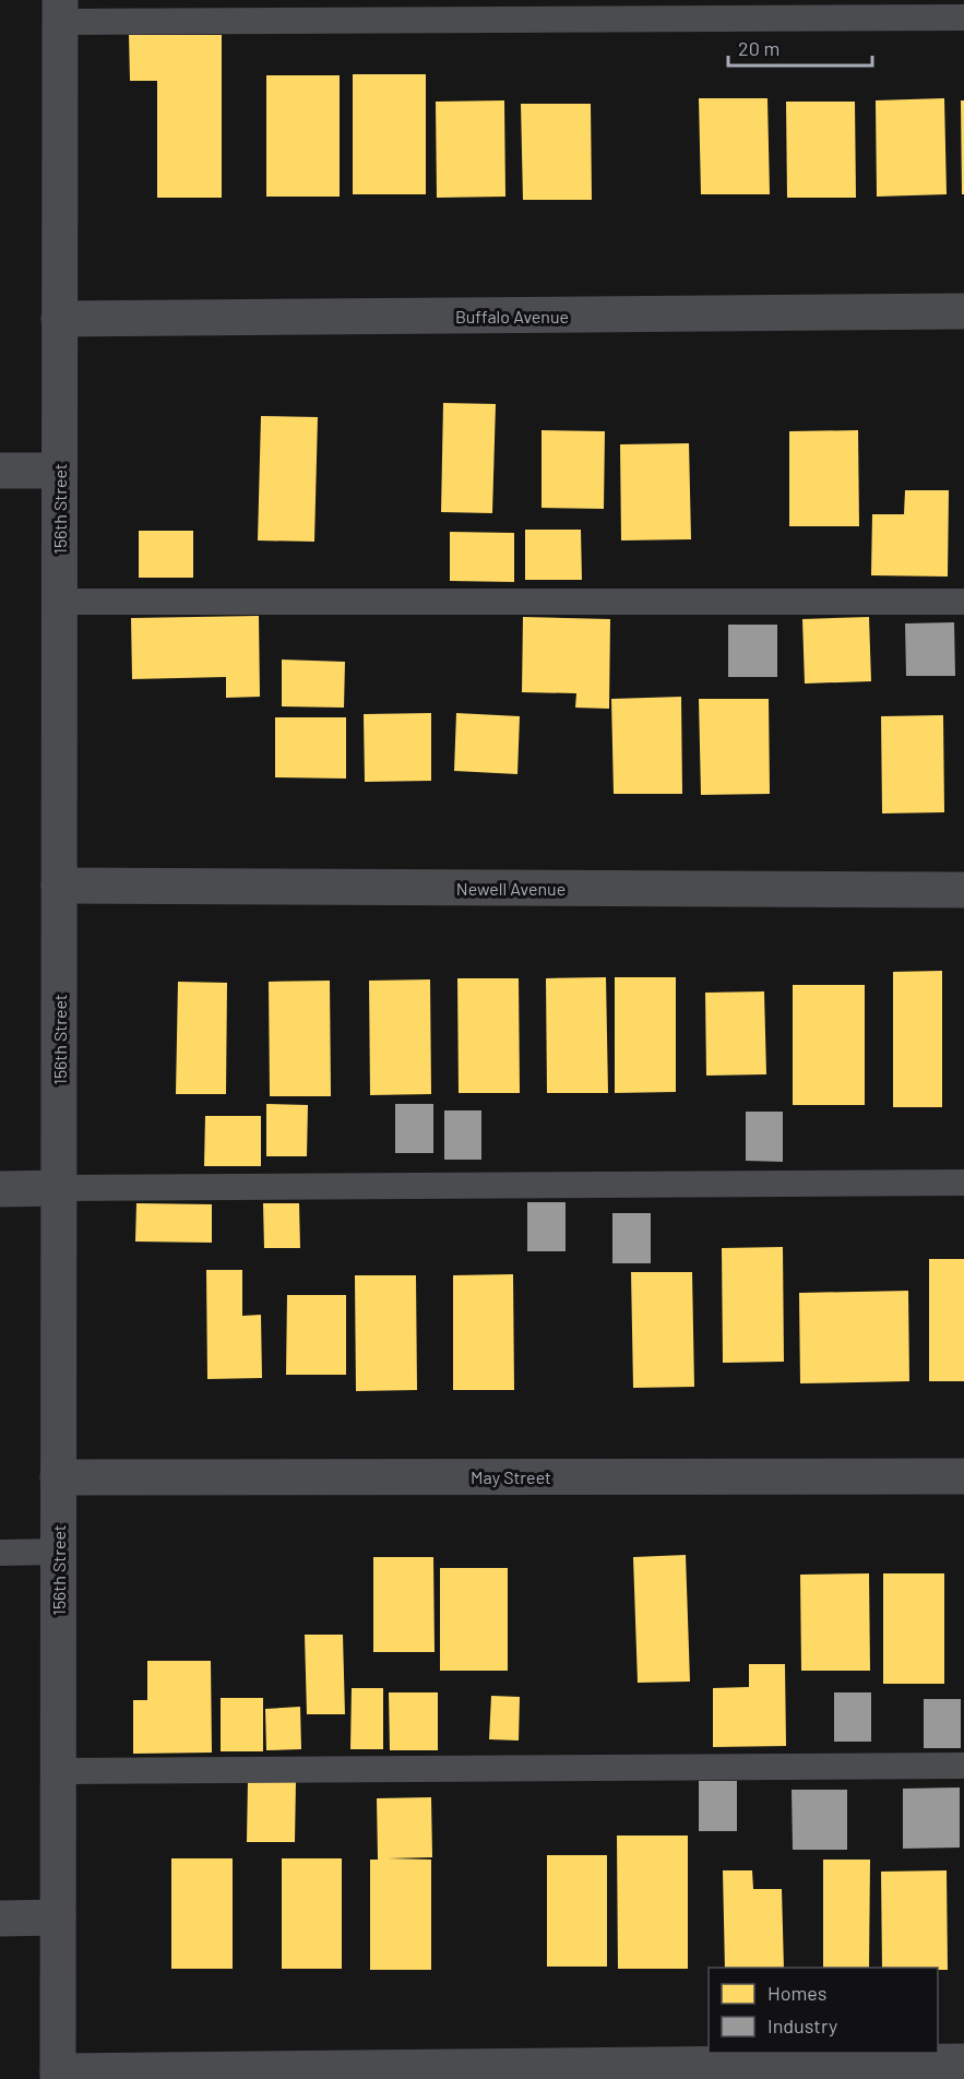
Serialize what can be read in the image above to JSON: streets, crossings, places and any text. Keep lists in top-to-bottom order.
{
  "streets": {
    "street": [
      "Buffalo Avenue",
      "156th Street",
      "Newell Avenue",
      "May Street"
    ]
  },
  "crossings": [
    ["Buffalo Avenue", "156th Street"],
    ["156th Street", "Newell Avenue"],
    ["156th Street", "May Street"]
  ],
  "legend": ["Homes", "Industry"],
  "scale_bar": "20 m"
}
